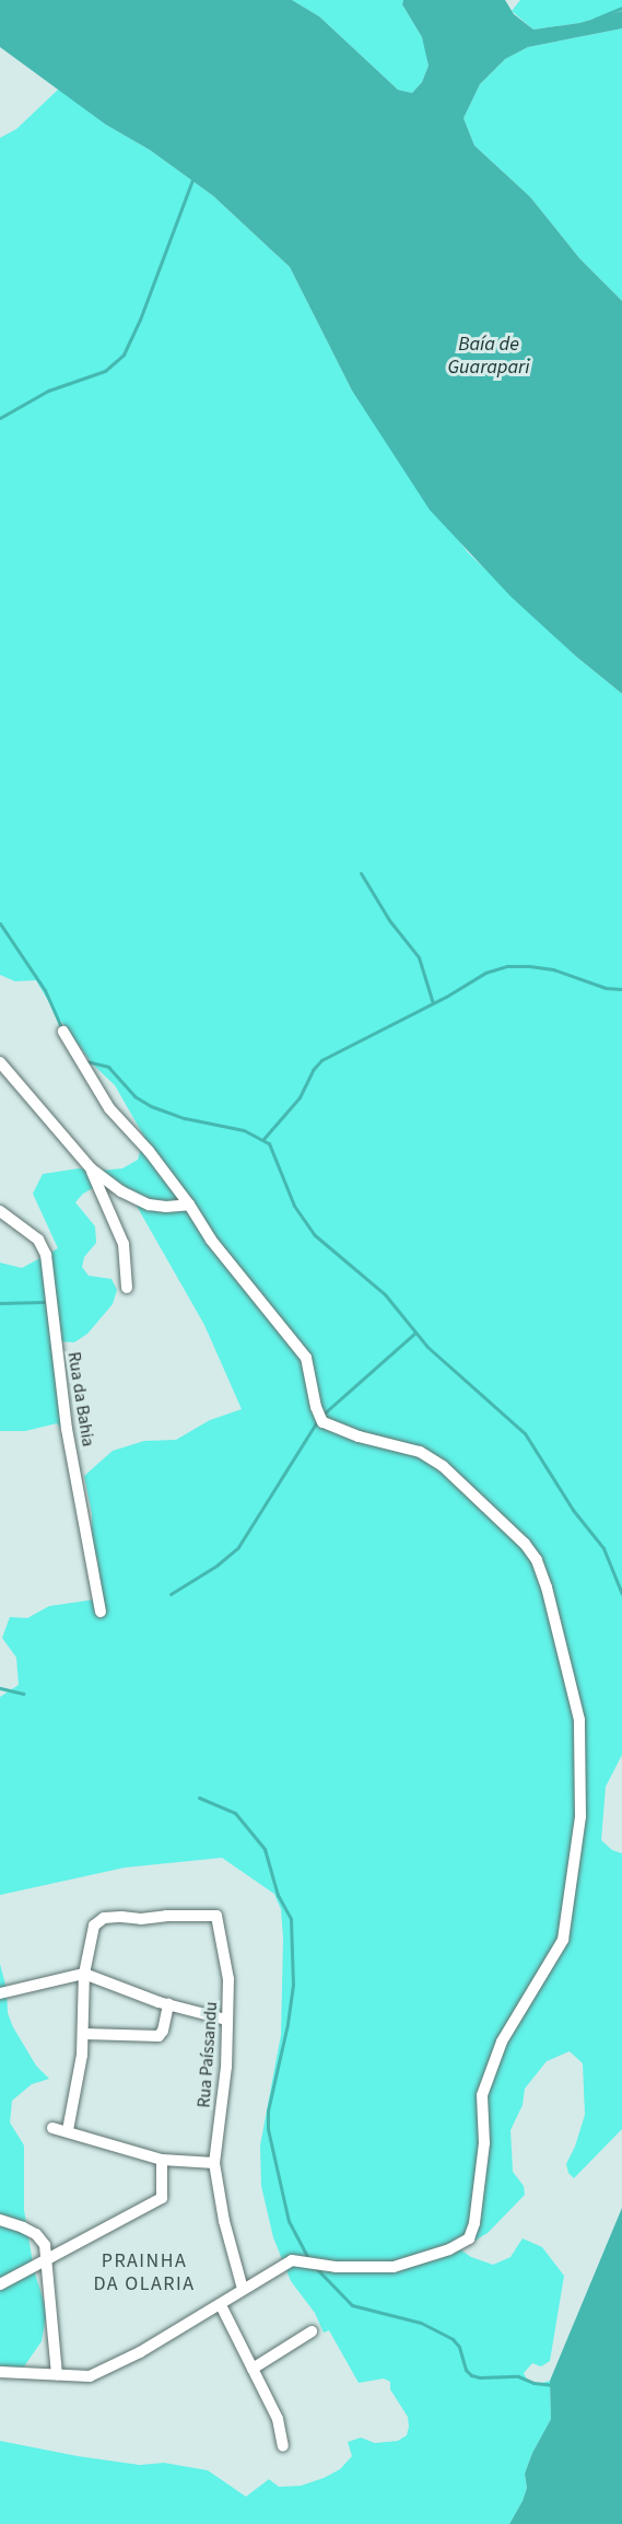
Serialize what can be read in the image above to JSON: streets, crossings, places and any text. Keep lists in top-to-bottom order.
{
  "streets": {
    "street": ["Rua da Bahia", "Rua Paíssandu"]
  },
  "districts": ["PRAINHA DA OLARIA"],
  "water": ["Baía de Guarapari"]
}
